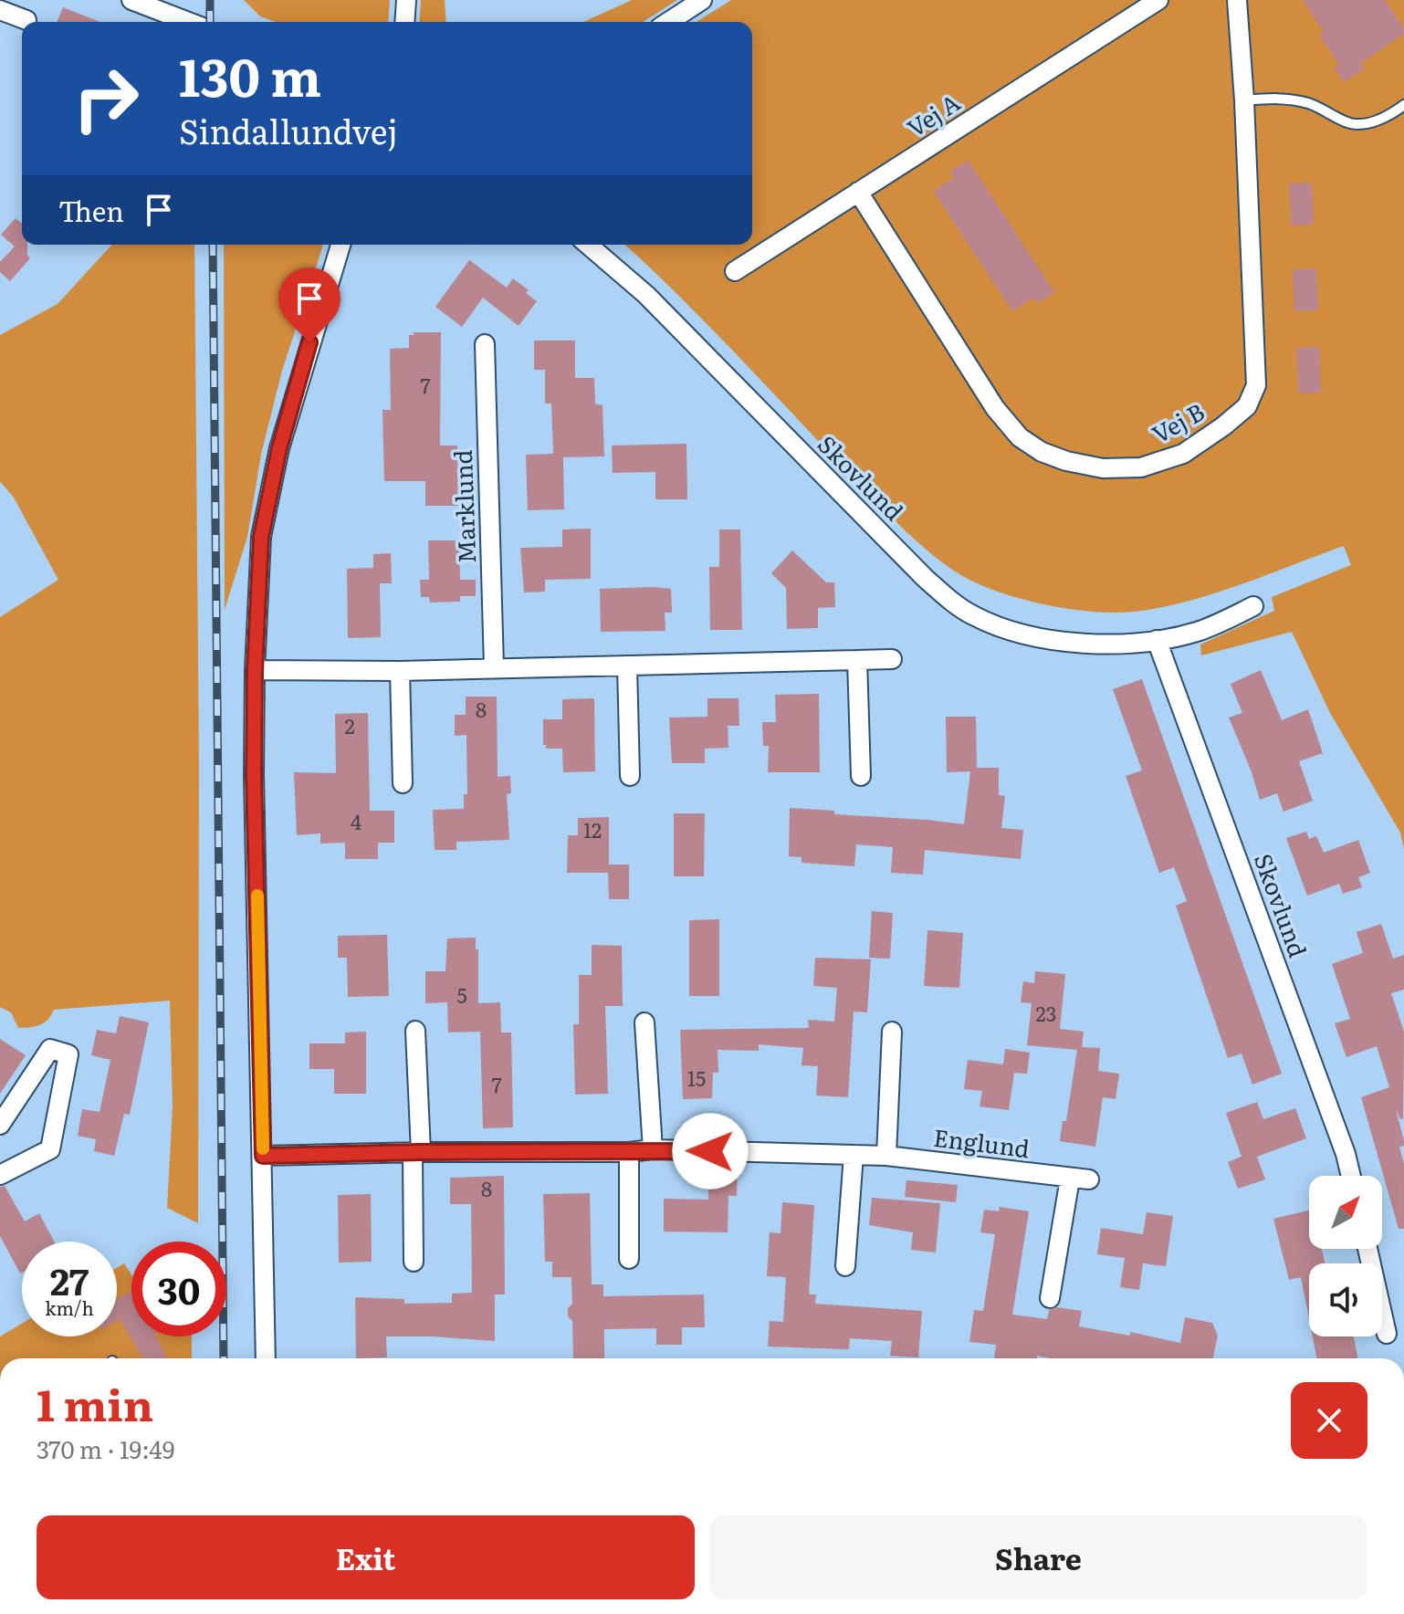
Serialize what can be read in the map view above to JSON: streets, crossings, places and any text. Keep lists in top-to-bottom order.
{
  "streets": {
    "street": [
      "Vej A",
      "Vej B",
      "Skovlund",
      "Marklund",
      "Englund"
    ]
  },
  "crossings": [
    ["Vej A", "Vej B"]
  ],
  "house_numbers": [
    "7",
    "8",
    "2",
    "4",
    "12",
    "5",
    "23",
    "15",
    "7",
    "8"
  ],
  "north": "top right",
  "page": {
    "turn": ["130 m", "Sindallundvej"],
    "then": "Then",
    "speed": "27 km/h",
    "limit": "30",
    "heading": ["1 min", "370 m · 19:49"],
    "buttons": ["Exit", "Share"]
  }
}
